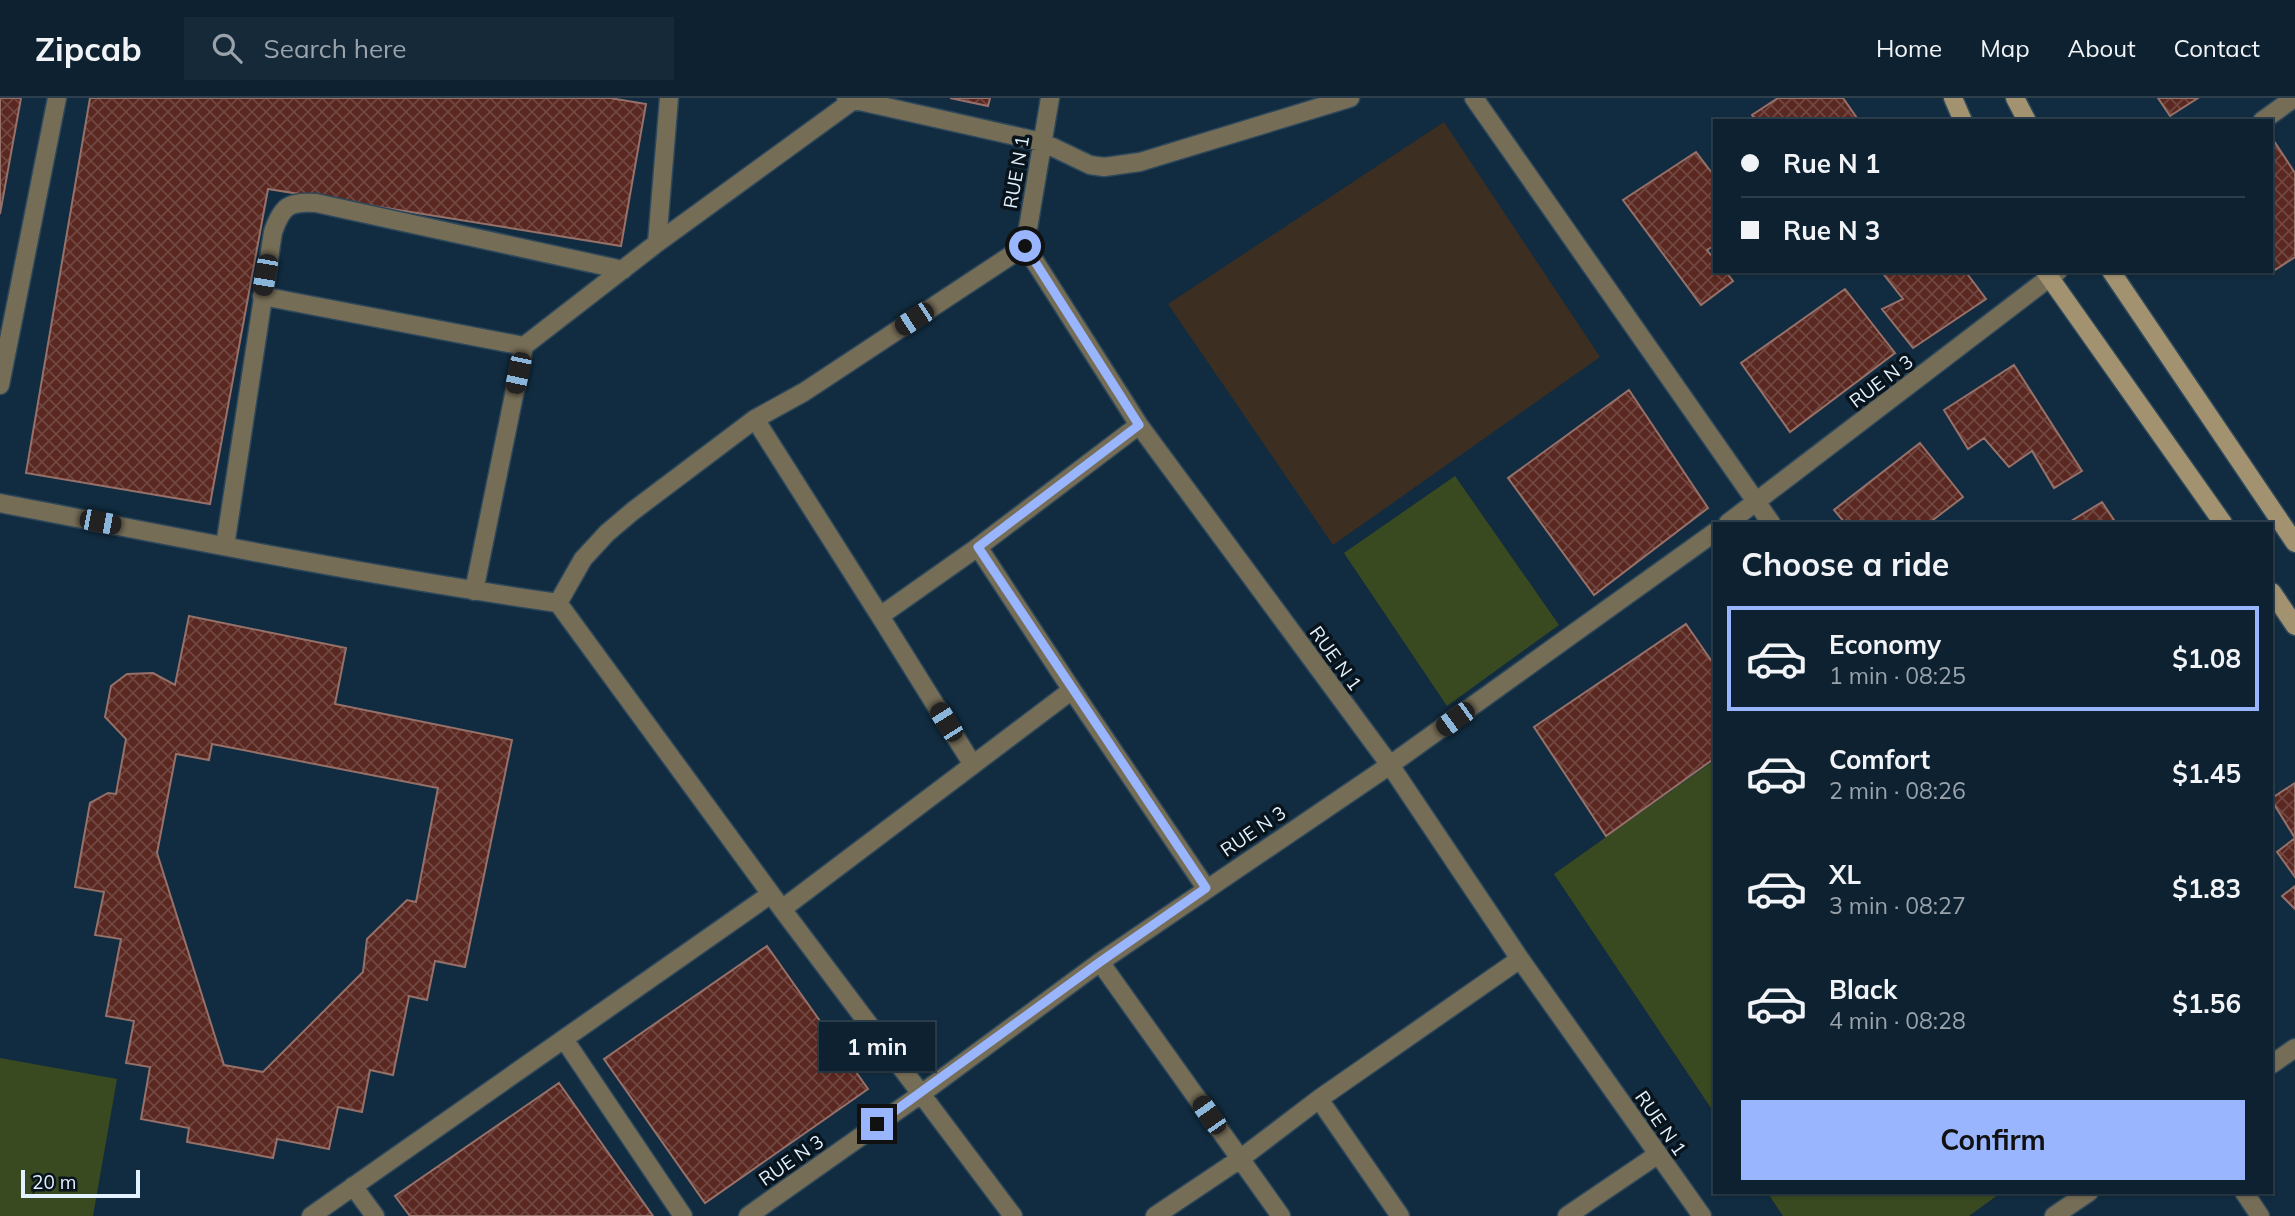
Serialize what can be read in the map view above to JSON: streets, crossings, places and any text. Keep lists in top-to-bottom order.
{
  "streets": {
    "street": ["RUE N 1", "RUE N 3"]
  },
  "crossings": [
    ["RUE N 1", "RUE N 3"]
  ],
  "scale_bar": "20 m",
  "page": {
    "header": "Zipcab",
    "search": "Search here",
    "nav": [
      "Home",
      "Map",
      "About",
      "Contact"
    ],
    "banner": ["Rue N 1", "Rue N 3"],
    "heading": "Choose a ride",
    "list": [
      {
        "name": "Economy",
        "note": "1 min · 08:25",
        "value": "$1.08"
      },
      {
        "name": "Comfort",
        "note": "2 min · 08:26",
        "value": "$1.45"
      },
      {
        "name": "XL",
        "note": "3 min · 08:27",
        "value": "$1.83"
      },
      {
        "name": "Black",
        "note": "4 min · 08:28",
        "value": "$1.56"
      }
    ],
    "bubble": "1 min",
    "buttons": "Confirm",
    "scale": "20 m"
  }
}
